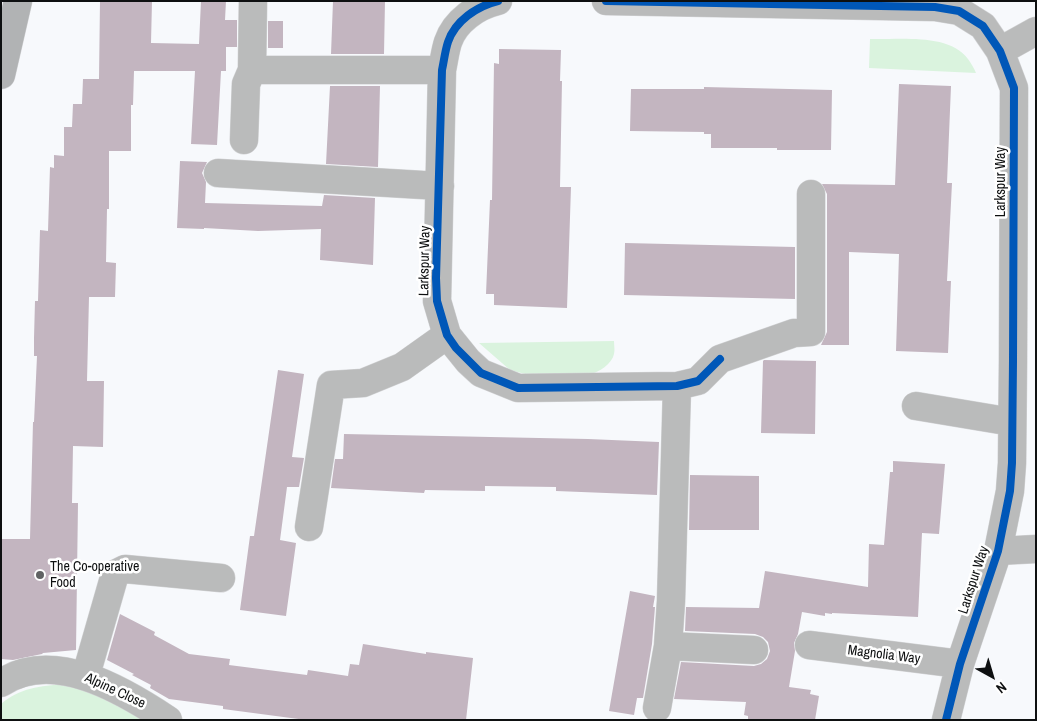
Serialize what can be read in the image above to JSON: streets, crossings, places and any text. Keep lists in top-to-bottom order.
{
  "streets": {
    "street": ["Larkspur Way", "Magnolia Way", "Alpine Close"]
  },
  "crossings": [
    ["Larkspur Way", "Magnolia Way"]
  ],
  "places": ["The Co-operative Food"],
  "north": "bottom right"
}
